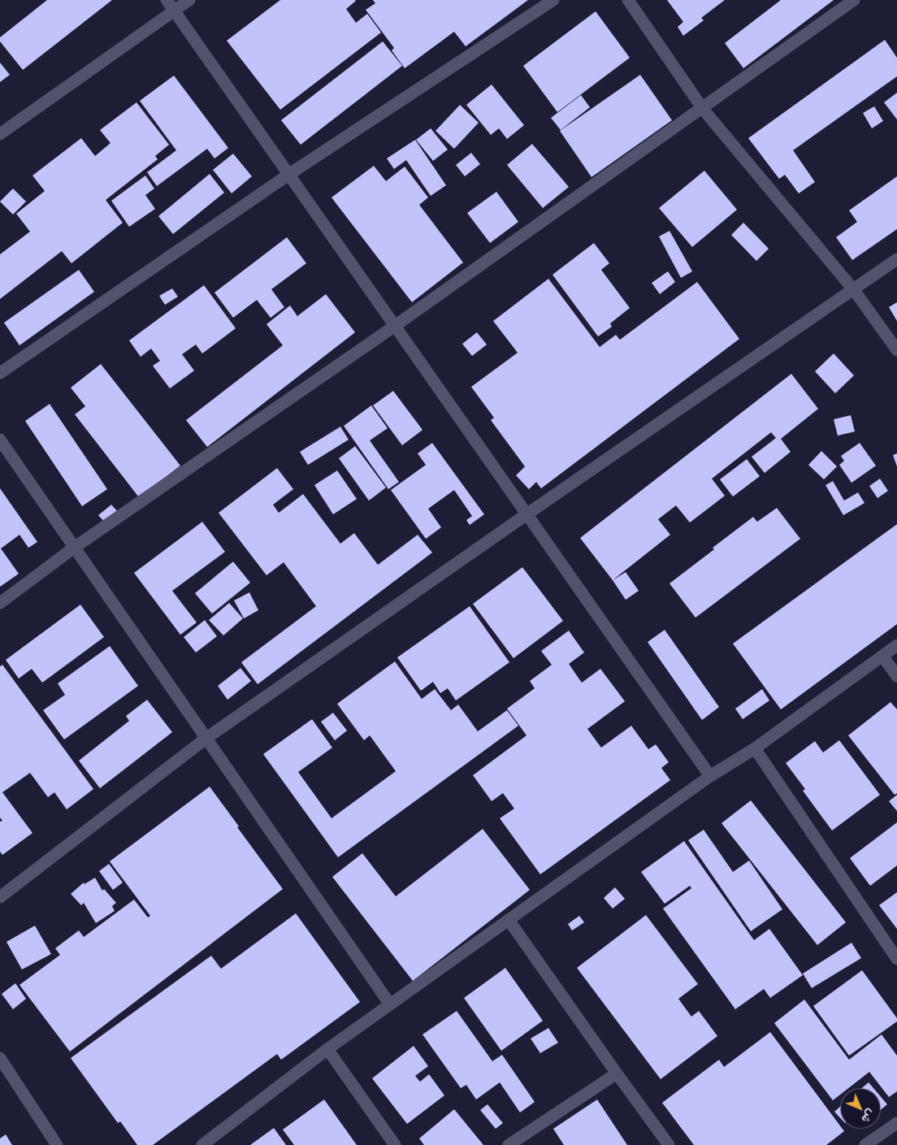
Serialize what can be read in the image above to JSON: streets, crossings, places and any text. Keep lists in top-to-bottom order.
{
  "north": "bottom right"
}
